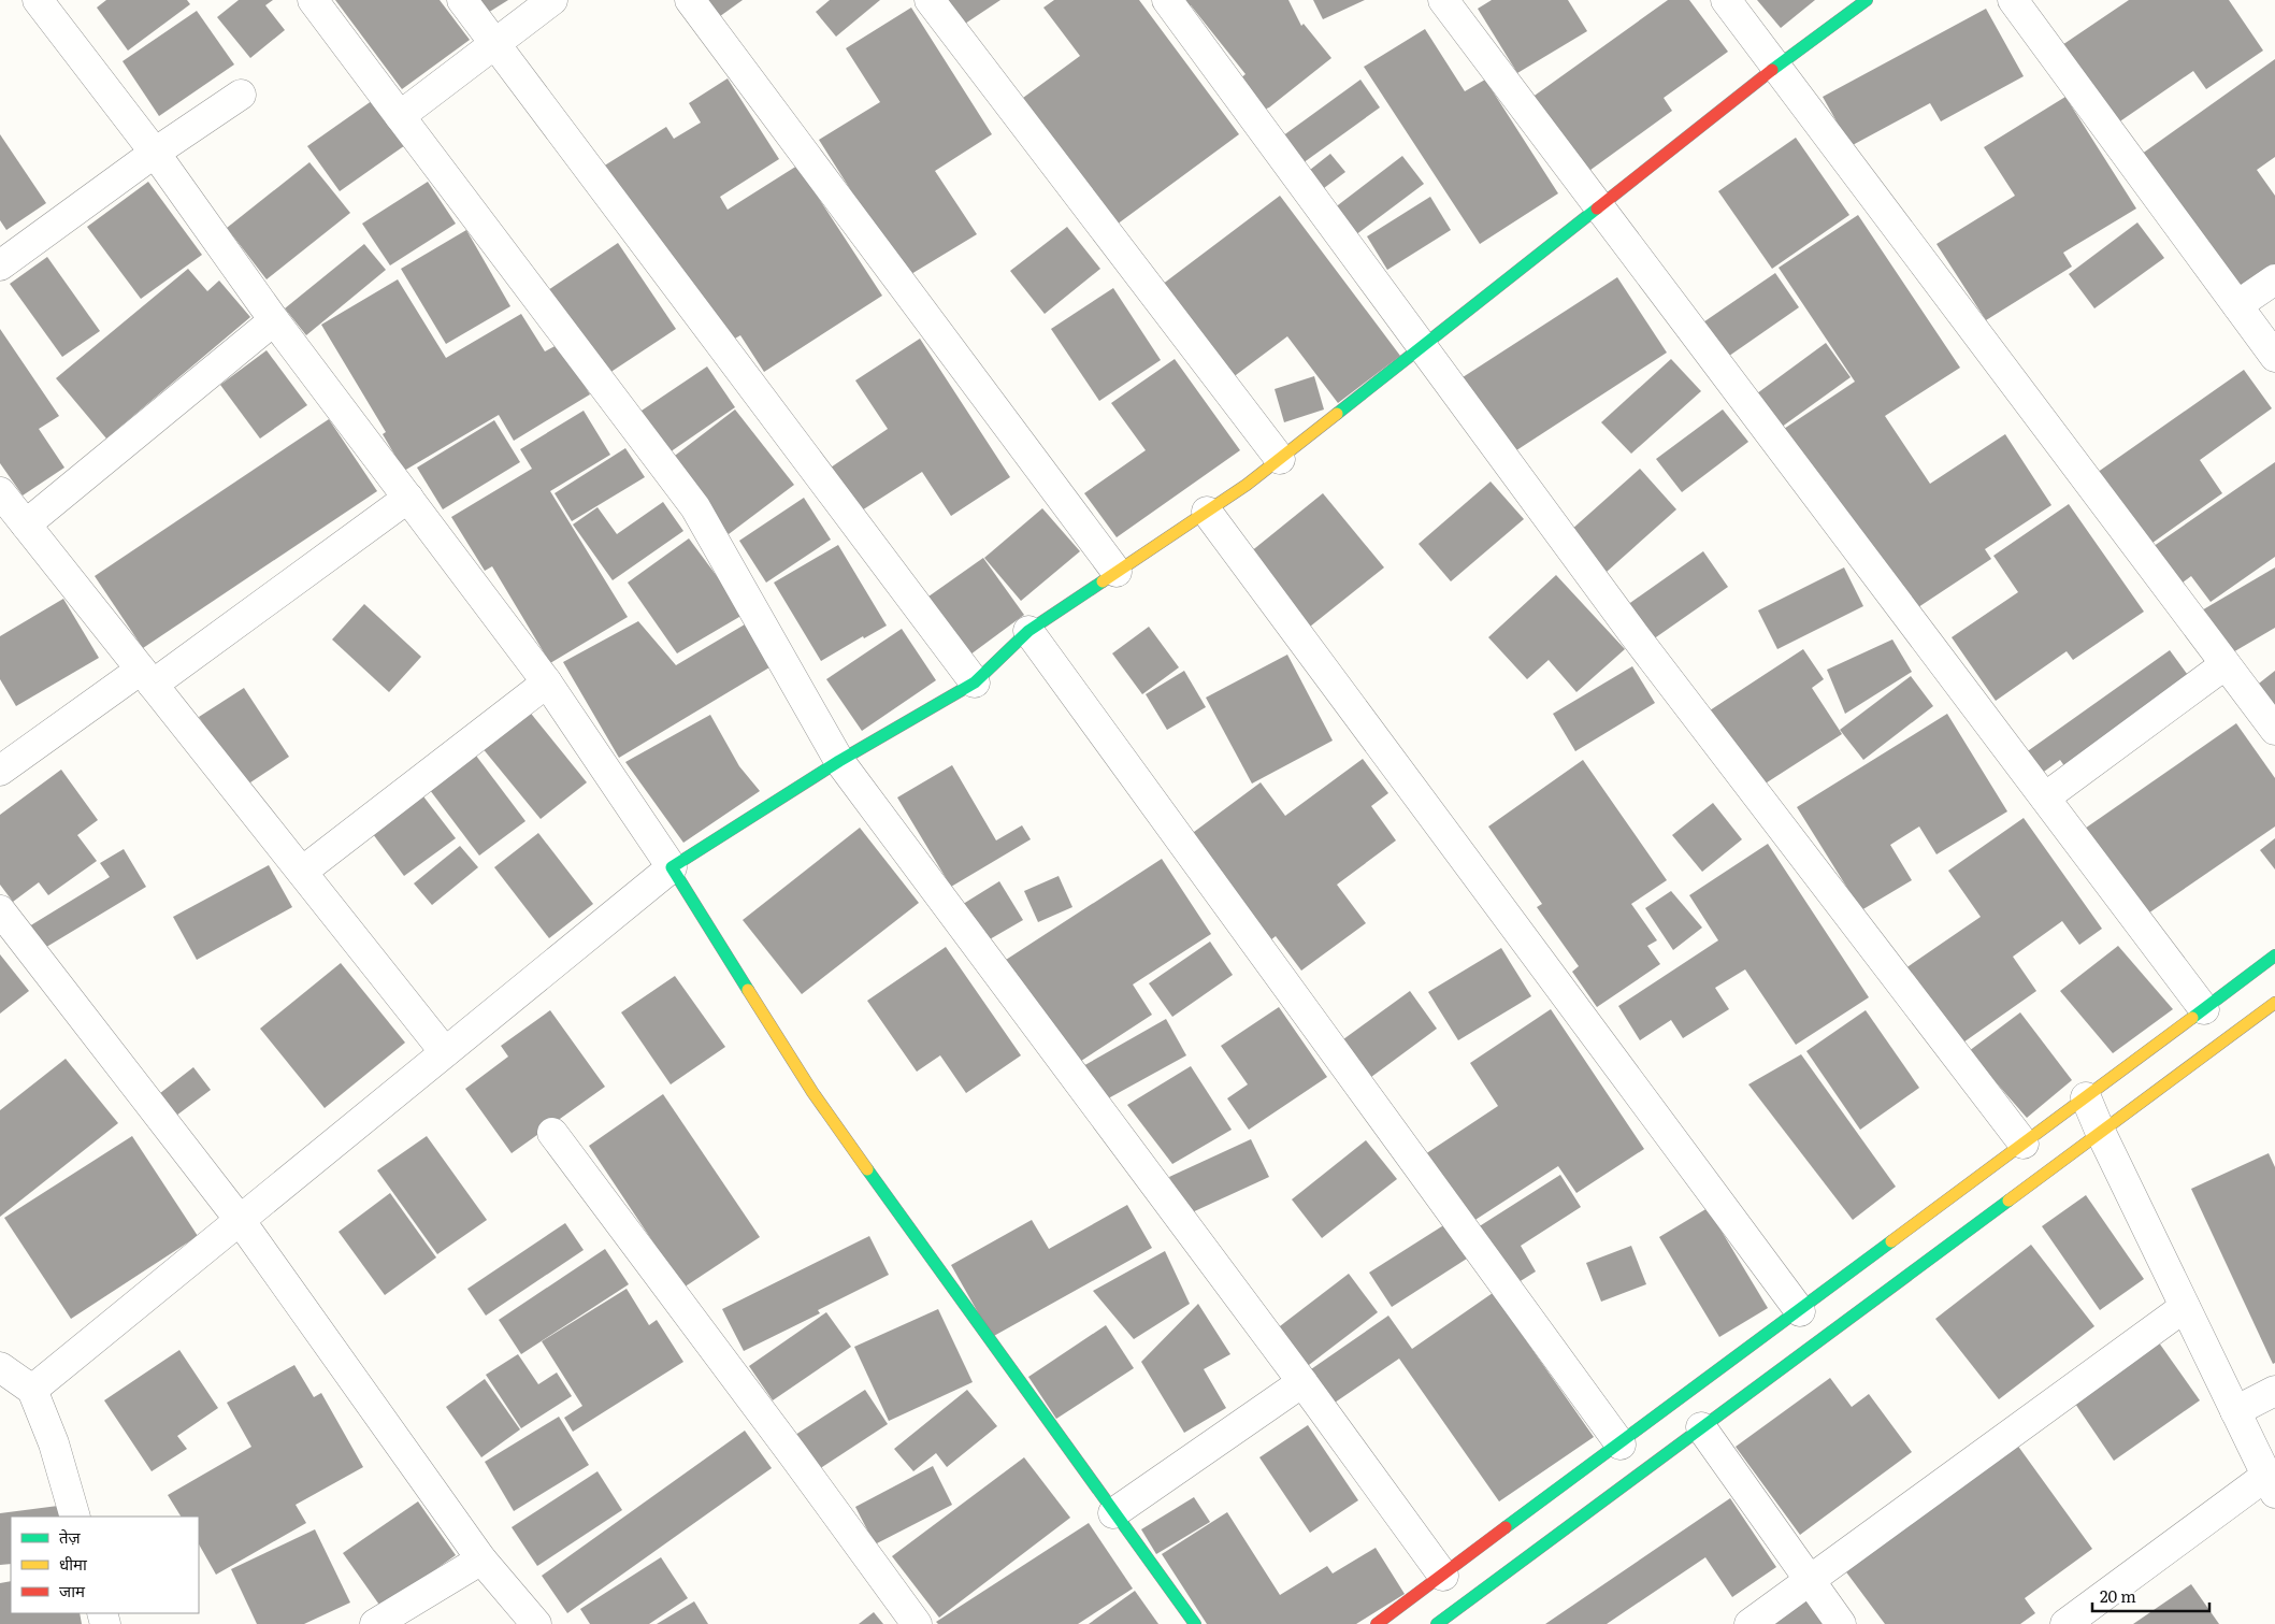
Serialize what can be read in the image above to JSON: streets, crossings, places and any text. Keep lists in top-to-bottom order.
{
  "legend": ["तेज़", "धीमा", "जाम"],
  "scale_bar": "20 m"
}
